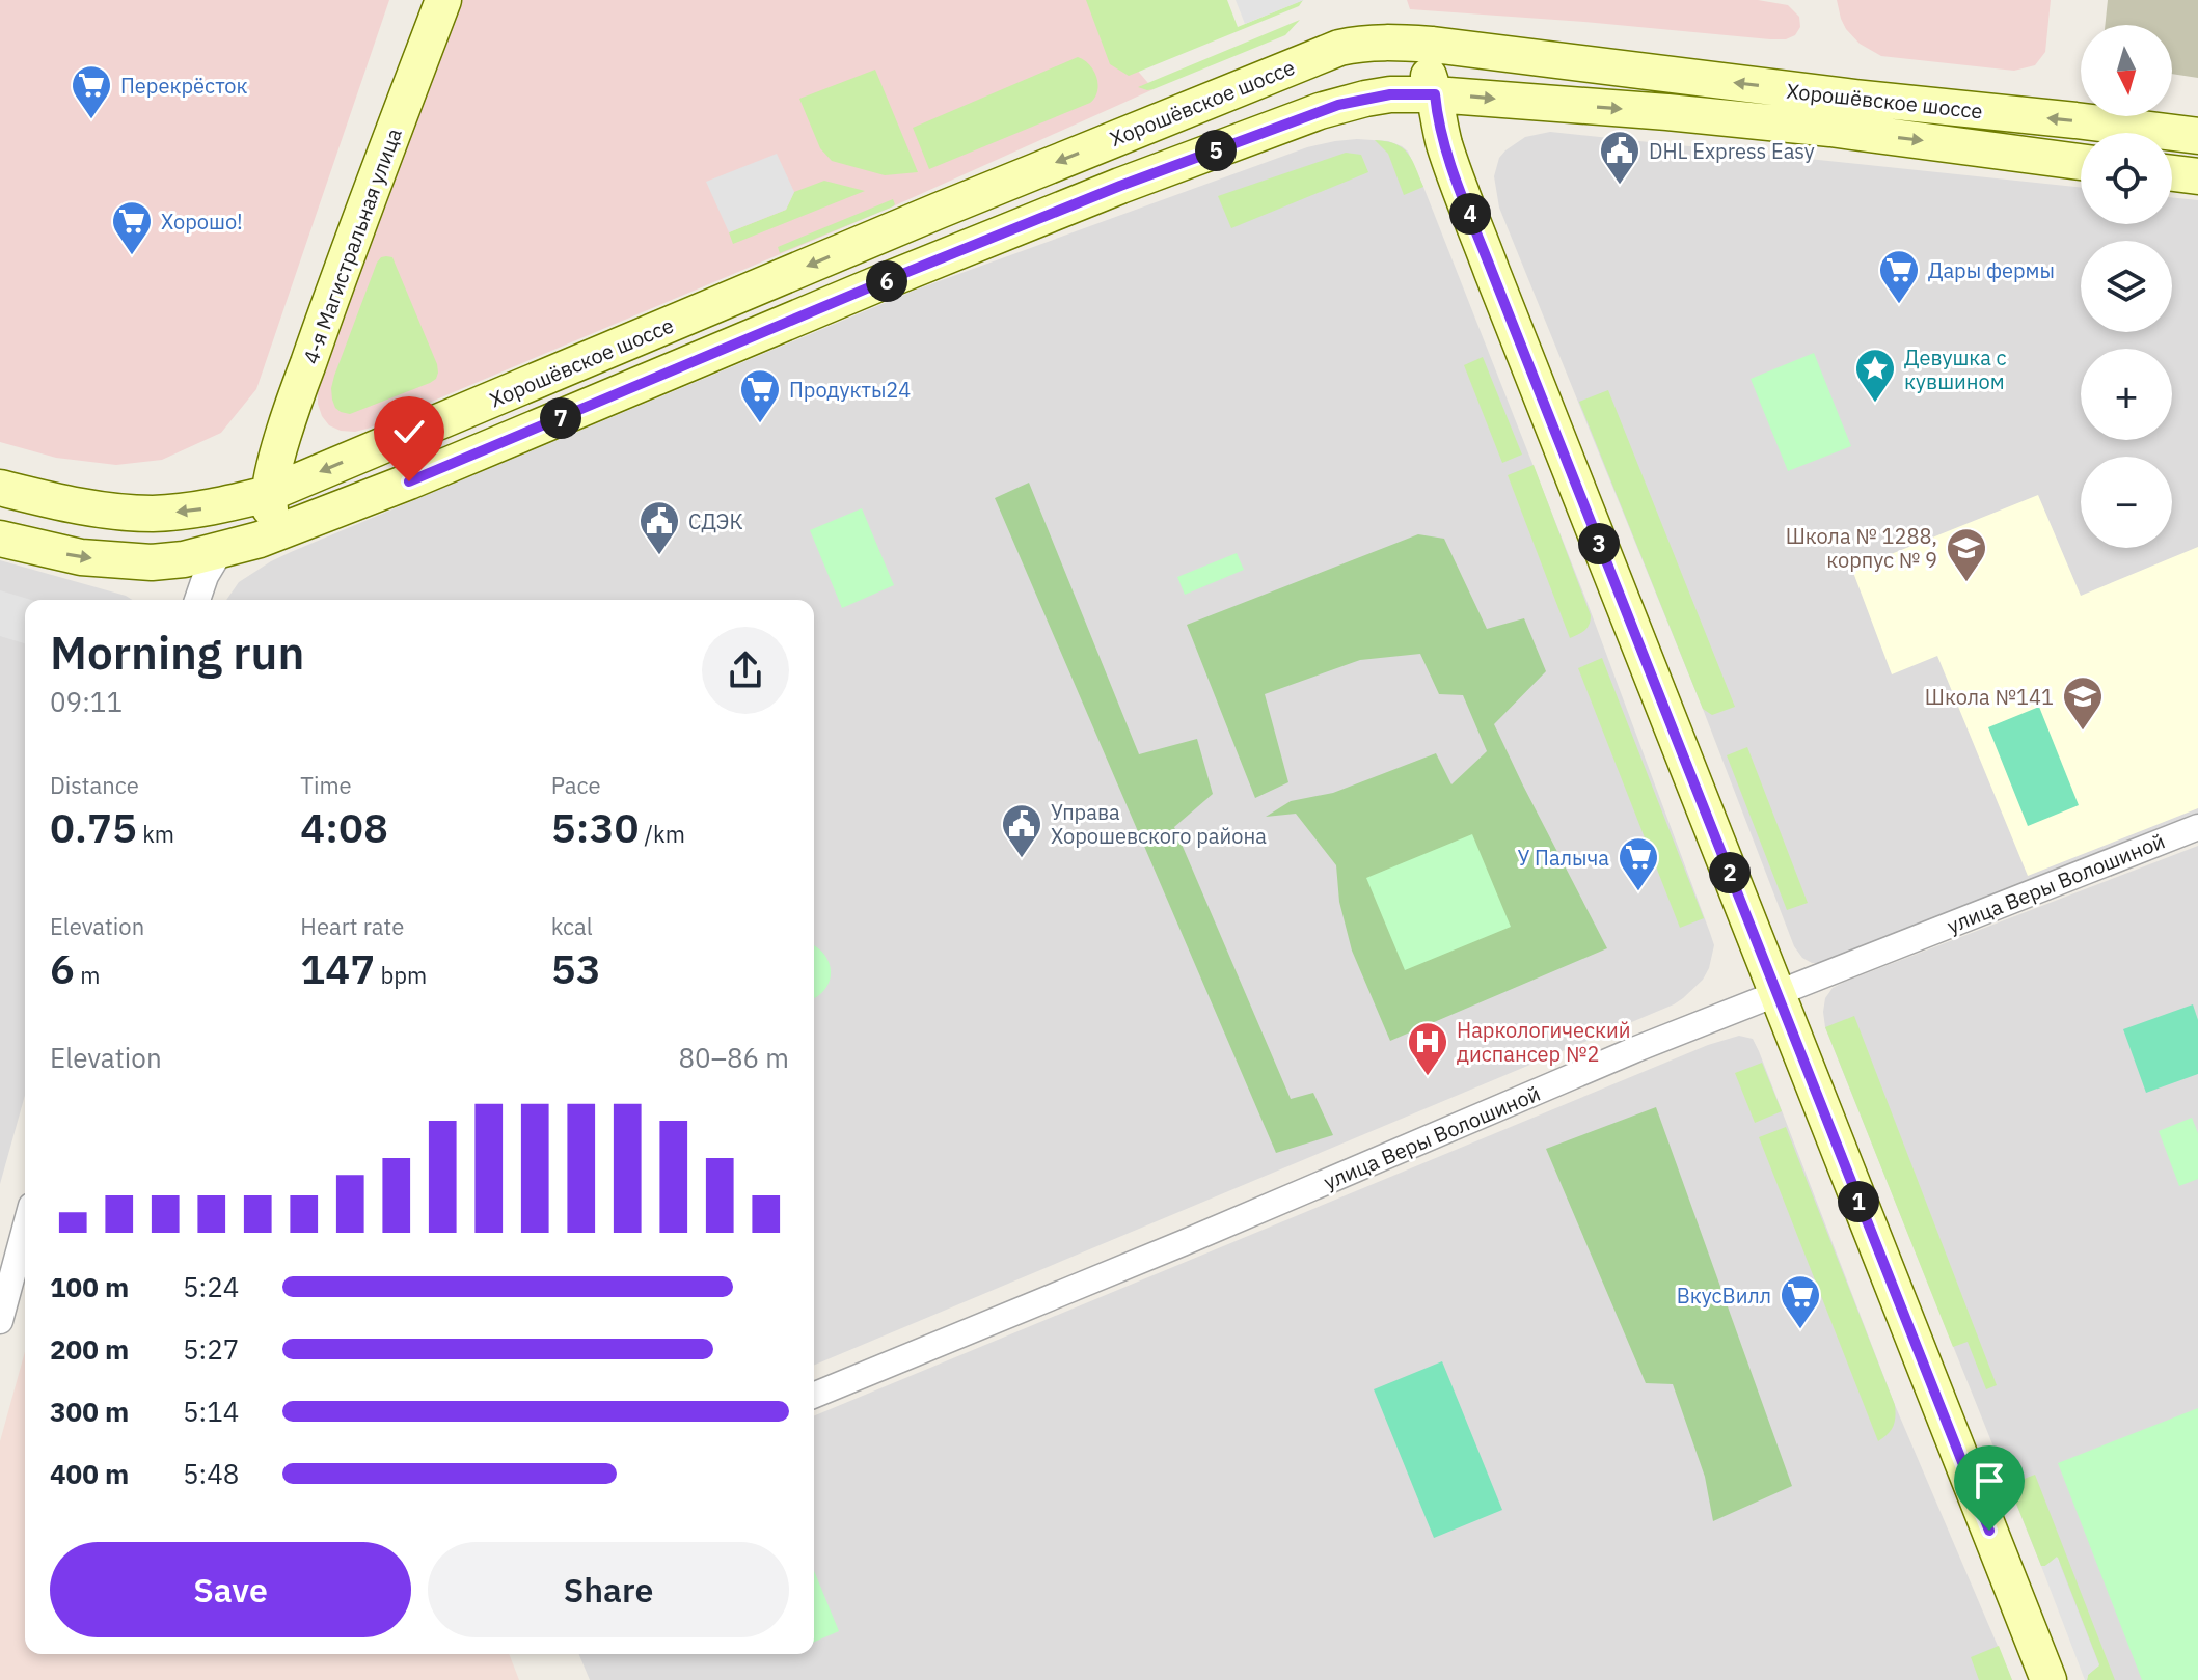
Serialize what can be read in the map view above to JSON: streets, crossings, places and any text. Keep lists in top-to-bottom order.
{
  "streets": {
    "main road": ["Хорошёвское шоссе", "4-я Магистральная улица"],
    "street": ["улица Веры Волошиной"]
  },
  "crossings": [
    ["Хорошёвское шоссе", "4-я Магистральная улица"]
  ],
  "places": {
    "supermarket": [
      "Перекрёсток",
      "Хорошо!",
      "Дары фермы",
      "Продукты24",
      "У Палыча",
      "ВкусВилл"
    ],
    "public building": ["DHL Express Easy", "СДЭК", "Управа Хорошевского района"],
    "place": ["Девушка с кувшином"],
    "school or university": ["Школа № 1288, корпус № 9", "Школа №141"],
    "hospital": ["Наркологический диспансер №2"]
  },
  "north": "bottom",
  "page": {
    "map_buttons": ["+", "−"],
    "pins": [
      "5",
      "4",
      "6",
      "7",
      "3",
      "2",
      "1"
    ],
    "heading": ["Morning run", "09:11"],
    "stats": [
      ["Distance", "0.75 km"],
      ["Time", "4:08"],
      ["Pace", "5:30 /km"],
      ["Elevation", "6 m"],
      ["Heart rate", "147 bpm"],
      ["kcal", "53"]
    ],
    "chart": ["Elevation", "80–86 m"],
    "list": [
      {
        "name": "100 m",
        "note": "5:24"
      },
      {
        "name": "200 m",
        "note": "5:27"
      },
      {
        "name": "300 m",
        "note": "5:14"
      },
      {
        "name": "400 m",
        "note": "5:48"
      }
    ],
    "buttons": ["Save", "Share"]
  }
}
